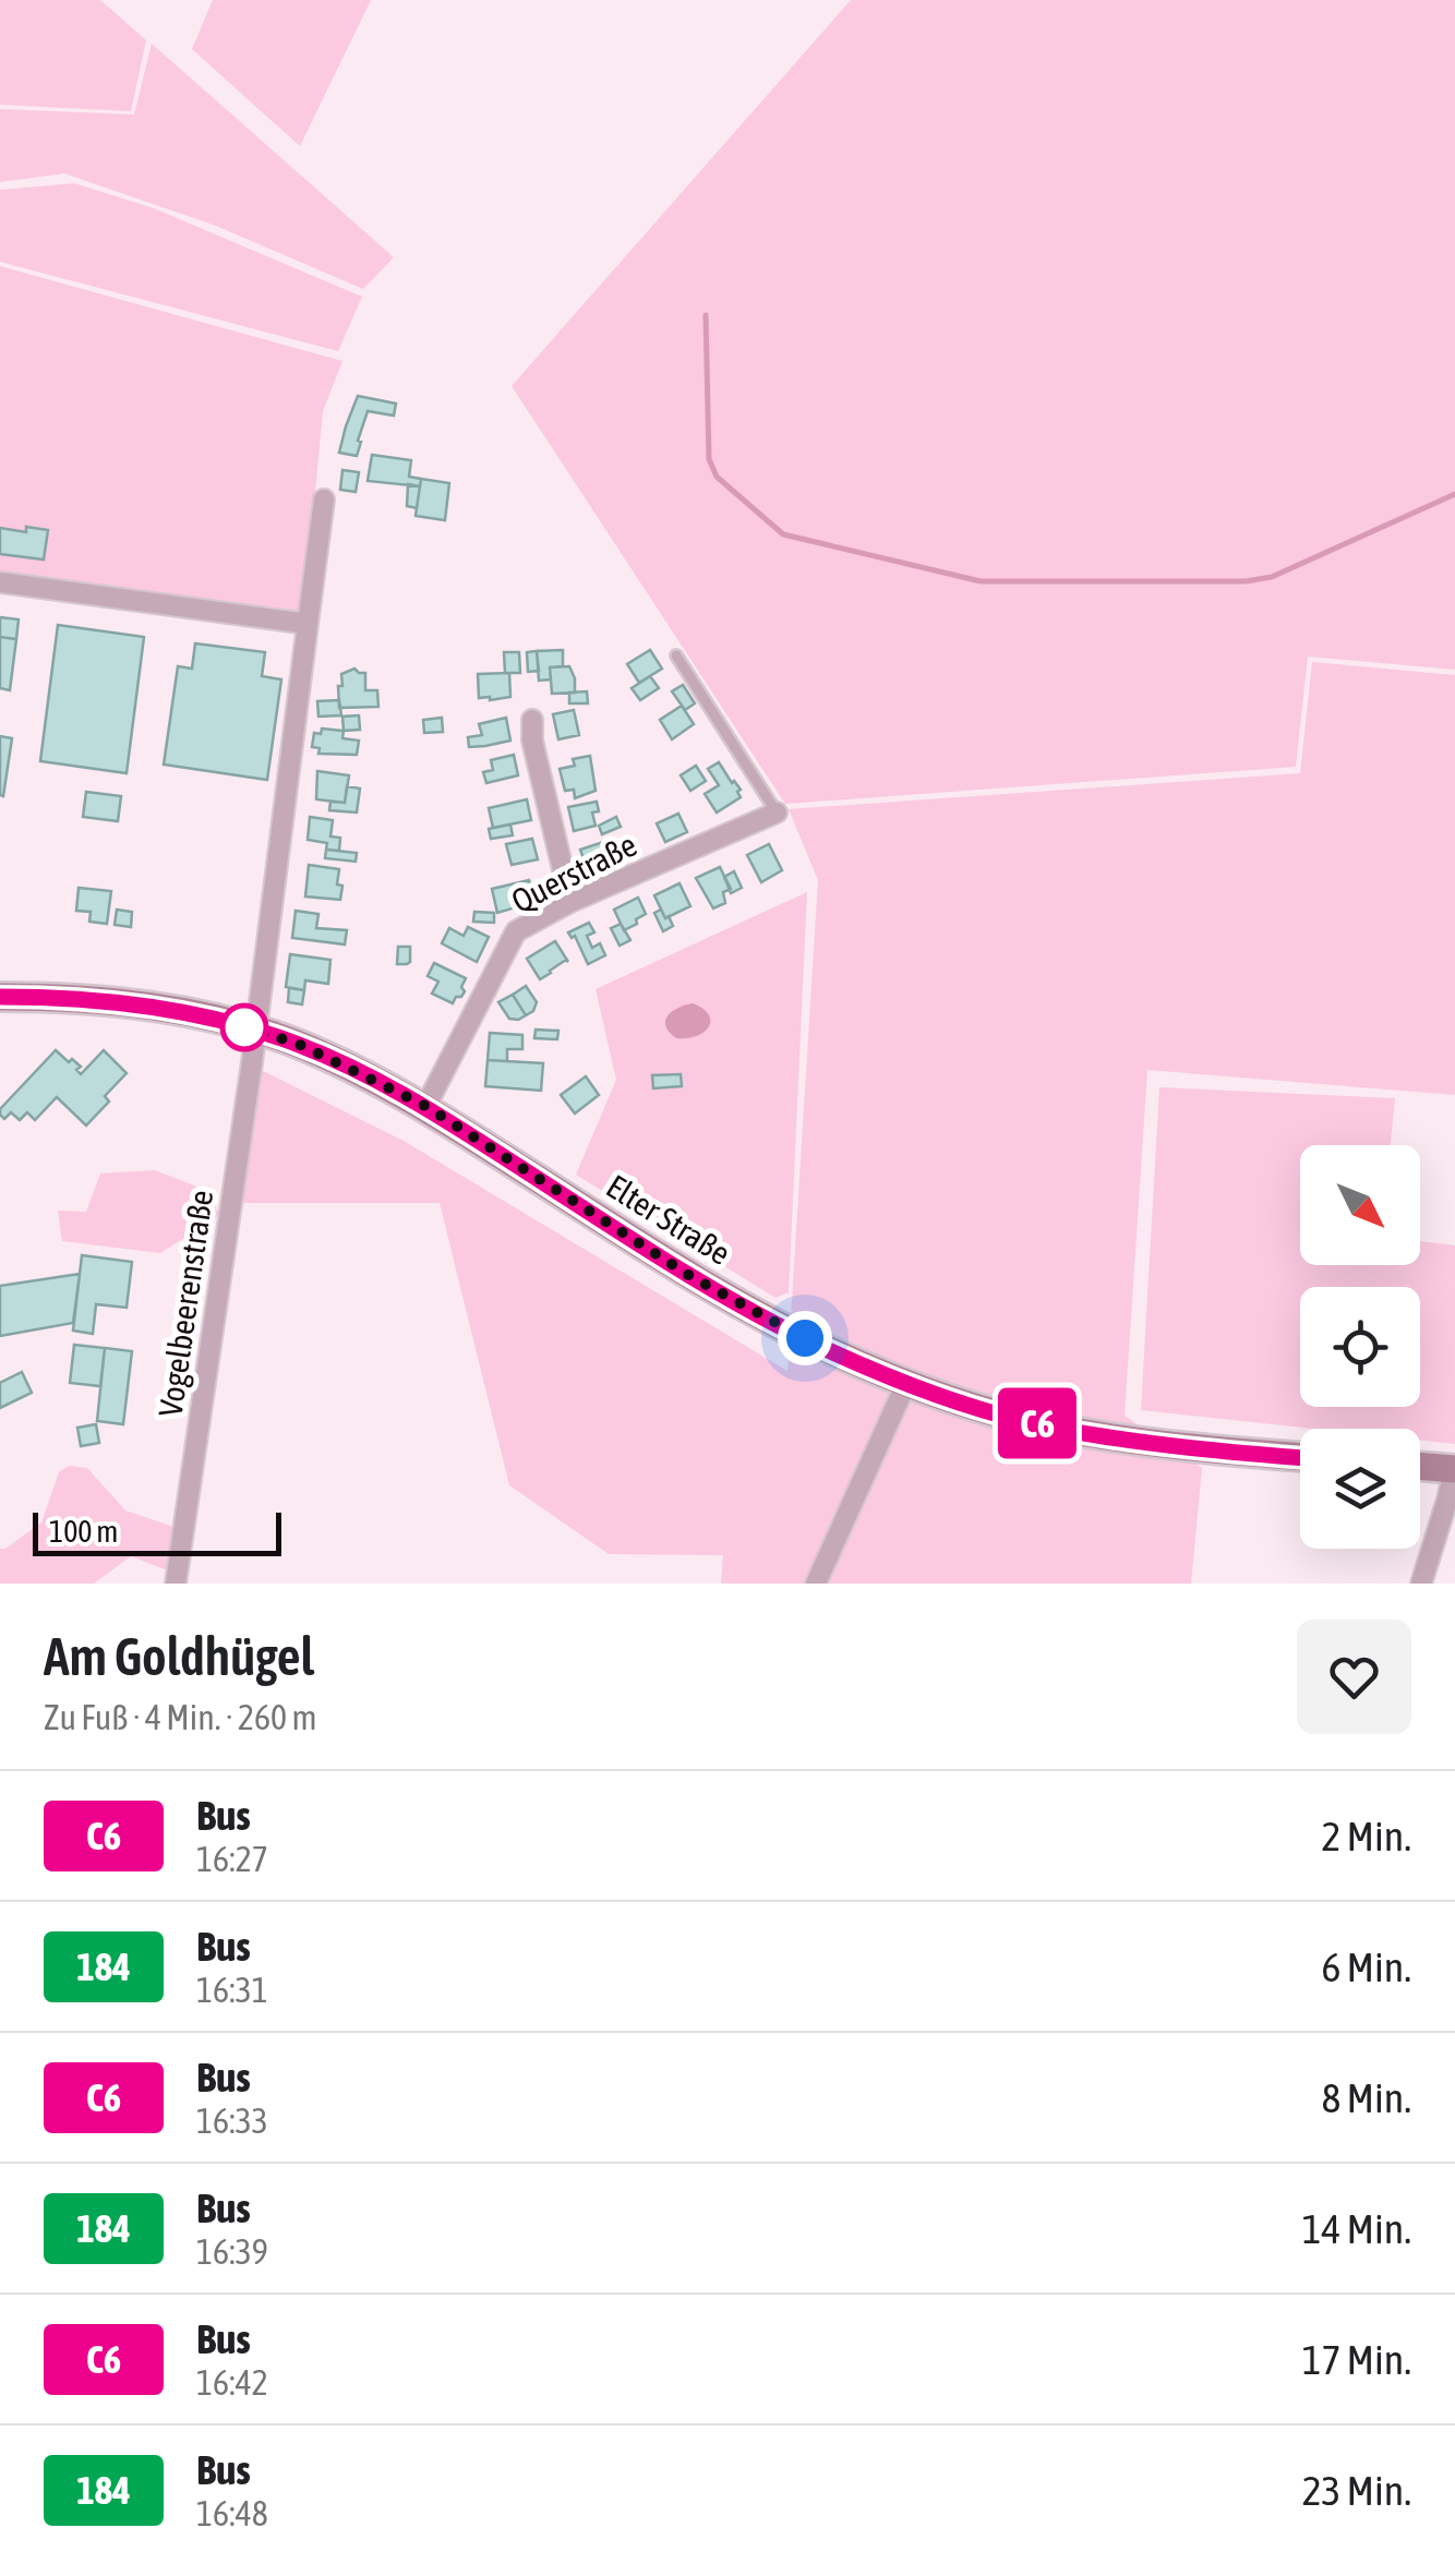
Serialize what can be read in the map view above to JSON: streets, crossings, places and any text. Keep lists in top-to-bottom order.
{
  "streets": {
    "main road": ["Elter Straße"],
    "street": ["Querstraße", "Vogelbeerenstraße"]
  },
  "crossings": [
    ["Querstraße", "Elter Straße"],
    ["Elter Straße", "Vogelbeerenstraße"]
  ],
  "lines": ["bus line C6"],
  "scale_bar": "100 m",
  "north": "bottom right",
  "page": {
    "on_map": "C6",
    "scale": "100 m",
    "heading": ["Am Goldhügel", "Zu Fuß · 4 Min. · 260 m"],
    "list": [
      {
        "mark": "C6",
        "name": "Bus",
        "note": "16:27",
        "value": "2 Min."
      },
      {
        "mark": "184",
        "name": "Bus",
        "note": "16:31",
        "value": "6 Min."
      },
      {
        "mark": "C6",
        "name": "Bus",
        "note": "16:33",
        "value": "8 Min."
      },
      {
        "mark": "184",
        "name": "Bus",
        "note": "16:39",
        "value": "14 Min."
      },
      {
        "mark": "C6",
        "name": "Bus",
        "note": "16:42",
        "value": "17 Min."
      },
      {
        "mark": "184",
        "name": "Bus",
        "note": "16:48",
        "value": "23 Min."
      }
    ]
  }
}
